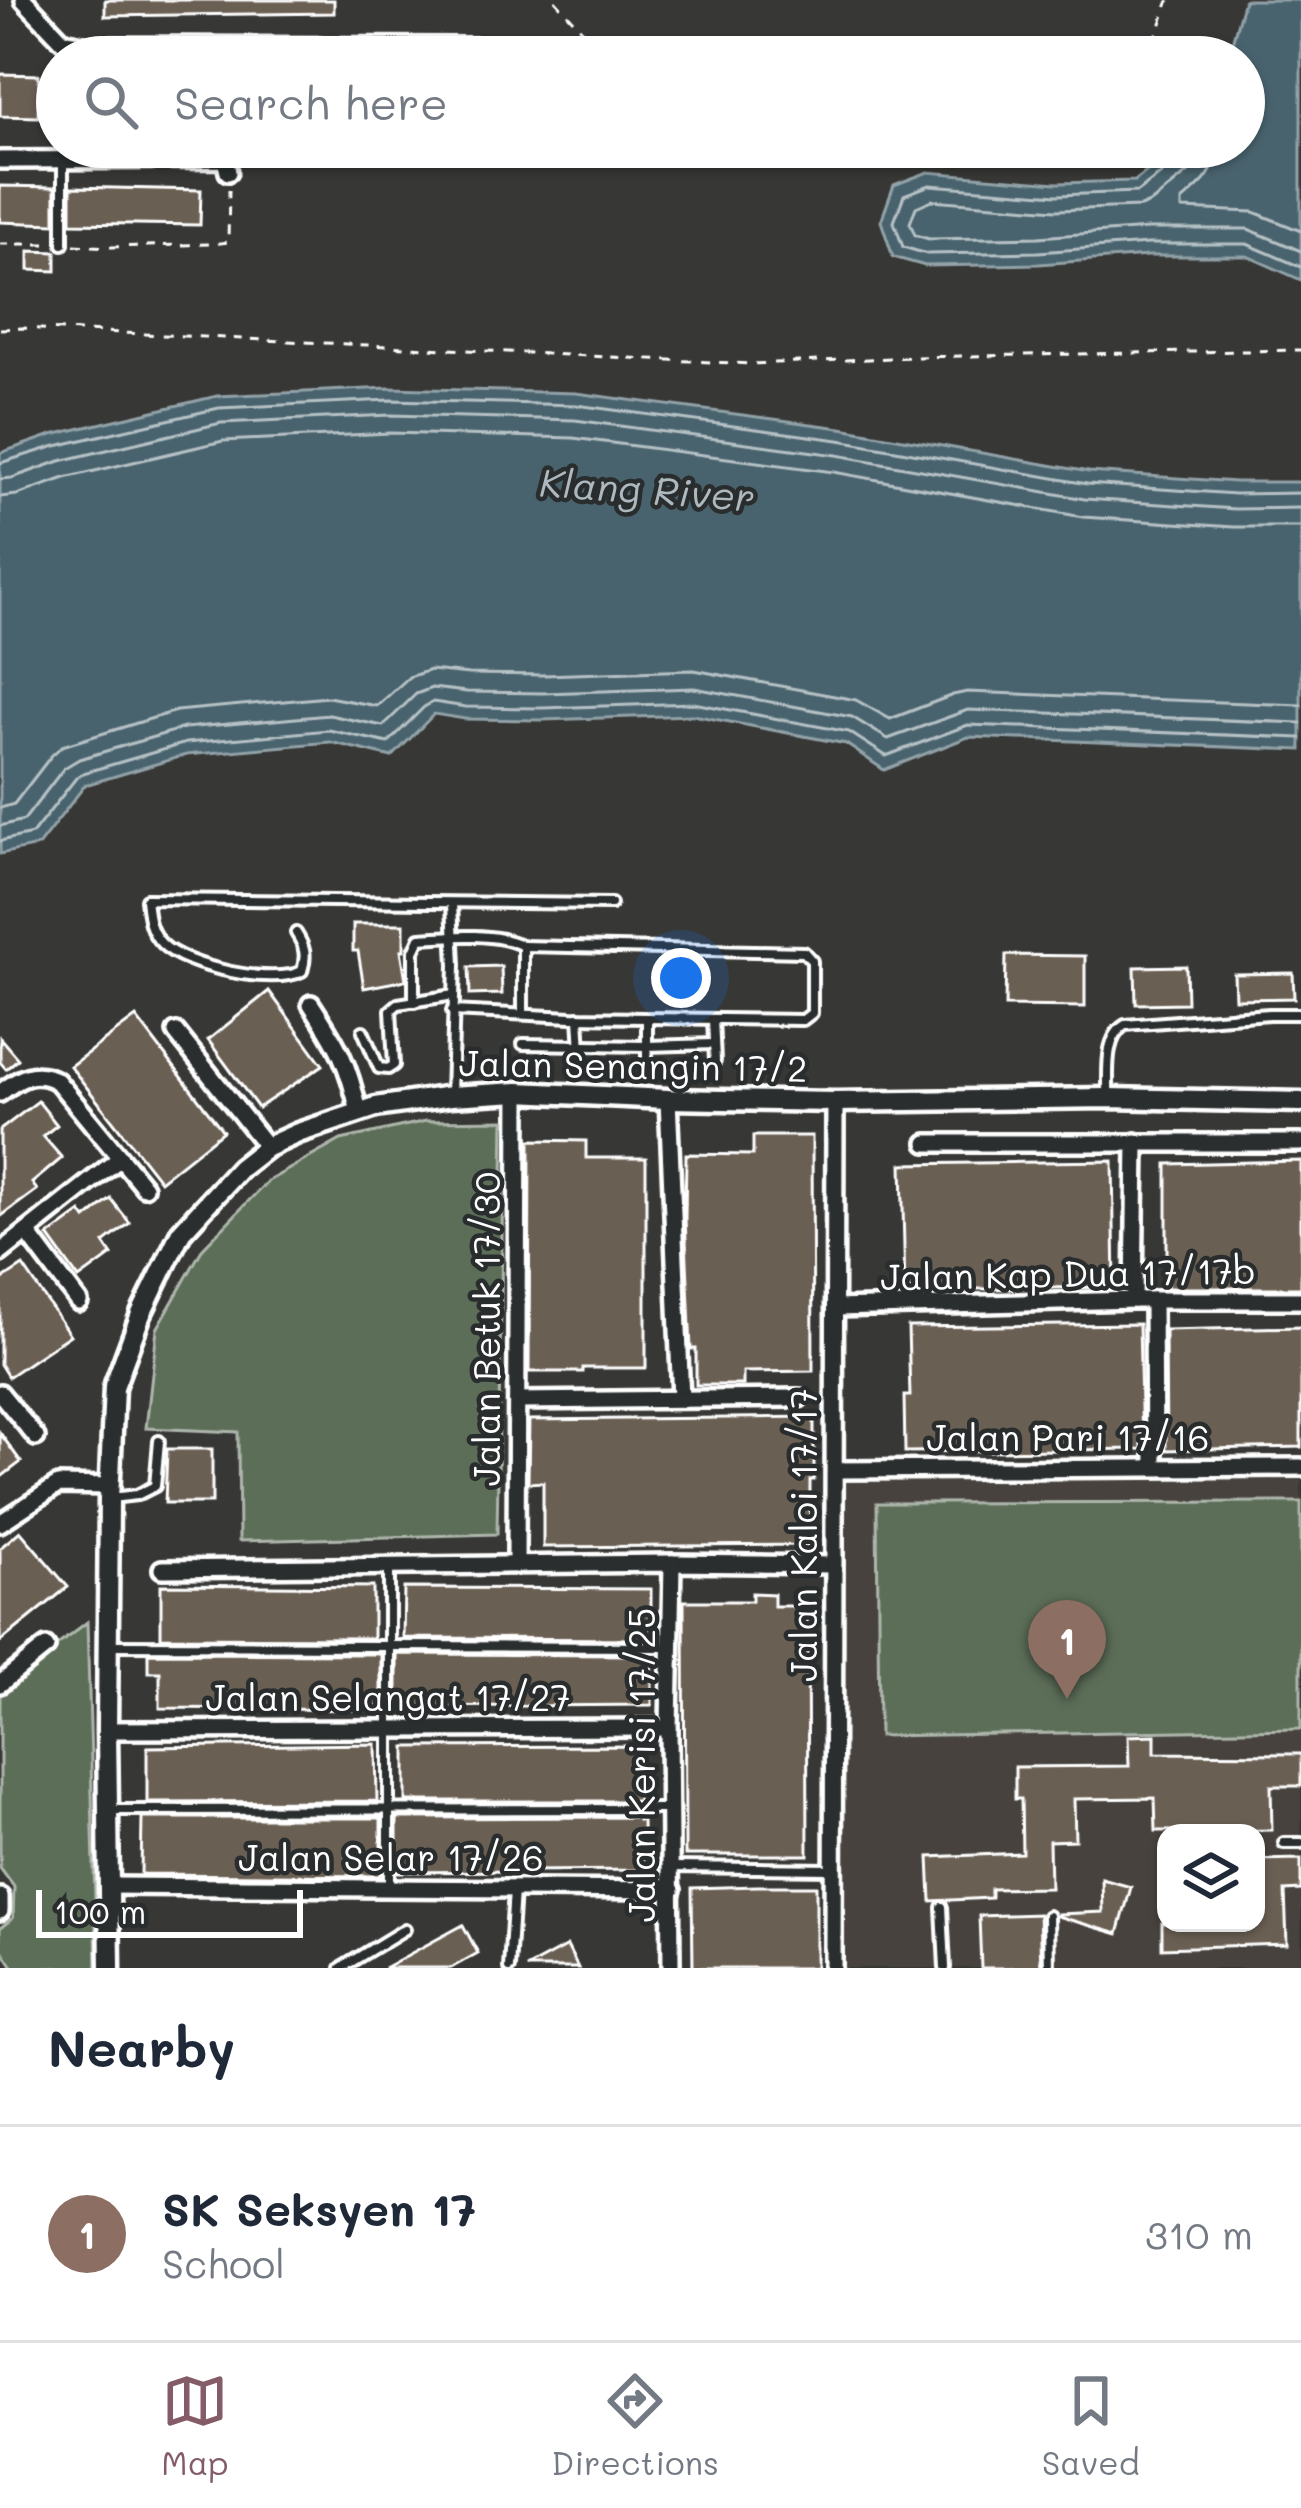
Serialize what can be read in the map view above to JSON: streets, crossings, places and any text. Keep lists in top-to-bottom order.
{
  "streets": {
    "street": [
      "Jalan Senangin 17/2",
      "Jalan Kap Dua 17/17b",
      "Jalan Betuk 17/30",
      "Jalan Pari 17/16",
      "Jalan Kaloi 17/17",
      "Jalan Selangat 17/27",
      "Jalan Kerisi 17/25",
      "Jalan Selar 17/26"
    ]
  },
  "crossings": [
    ["Jalan Senangin 17/2", "Jalan Betuk 17/30"],
    ["Jalan Senangin 17/2", "Jalan Kaloi 17/17"],
    ["Jalan Senangin 17/2", "Jalan Selangat 17/27"],
    ["Jalan Senangin 17/2", "Jalan Selar 17/26"],
    ["Jalan Kap Dua 17/17b", "Jalan Kaloi 17/17"],
    ["Jalan Pari 17/16", "Jalan Kaloi 17/17"],
    ["Jalan Selangat 17/27", "Jalan Kerisi 17/25"],
    ["Jalan Kerisi 17/25", "Jalan Selar 17/26"]
  ],
  "water": ["Klang River"],
  "scale_bar": "100 m",
  "page": {
    "search": "Search here",
    "pins": "1",
    "scale": "100 m",
    "heading": "Nearby",
    "list": [
      {
        "mark": "1",
        "name": "SK Seksyen 17",
        "note": "School",
        "value": "310 m"
      }
    ],
    "nav": ["Map", "Directions", "Saved"]
  }
}
